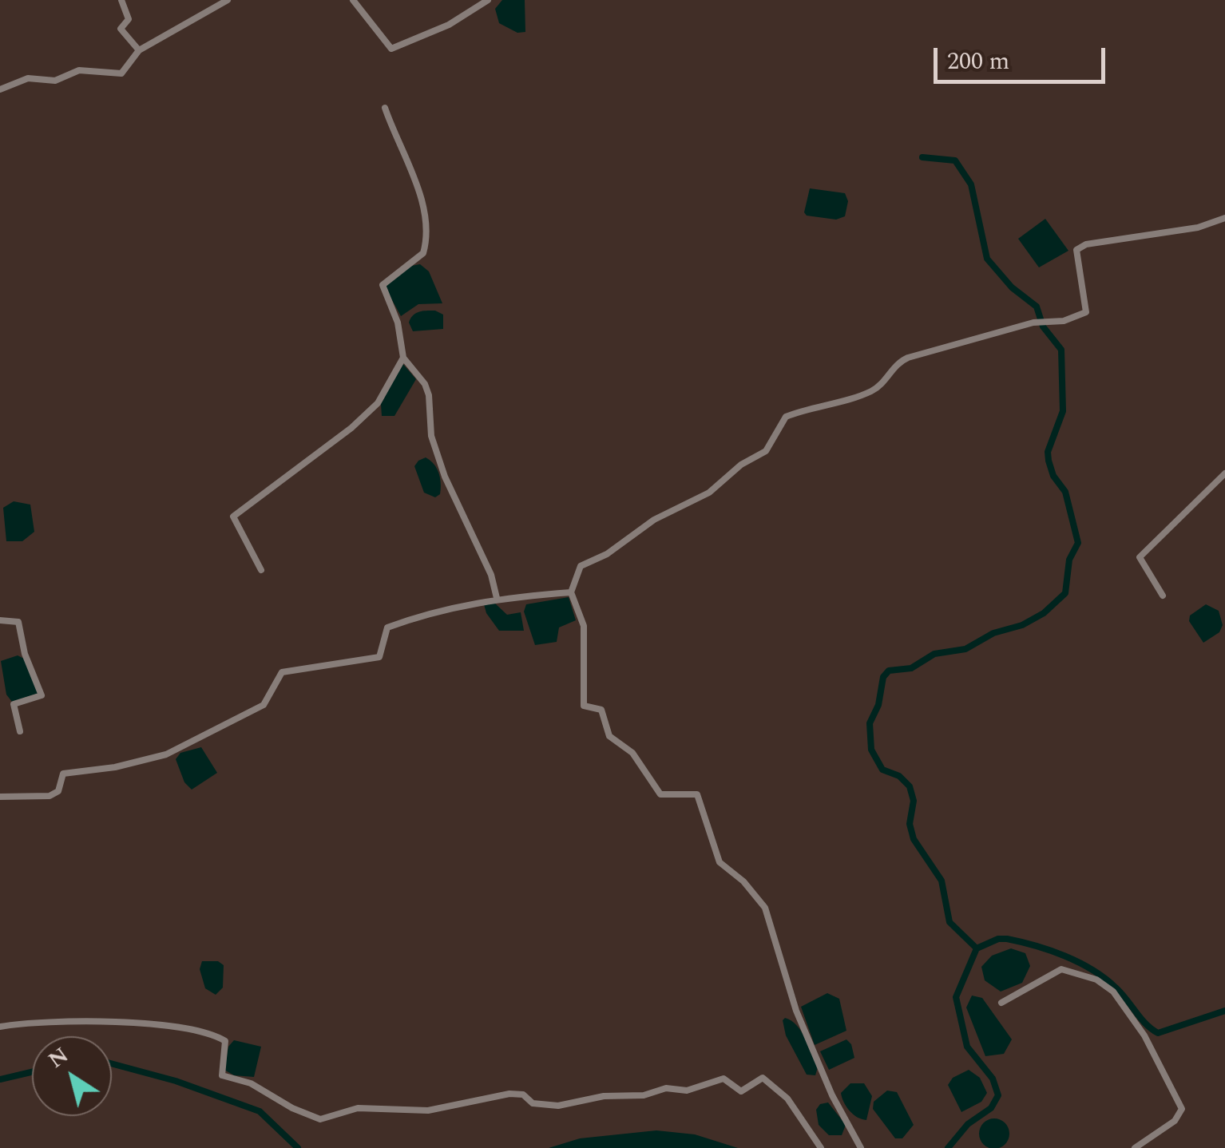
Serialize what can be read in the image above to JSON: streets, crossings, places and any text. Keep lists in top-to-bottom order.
{
  "scale_bar": "200 m",
  "north": "top left"
}
